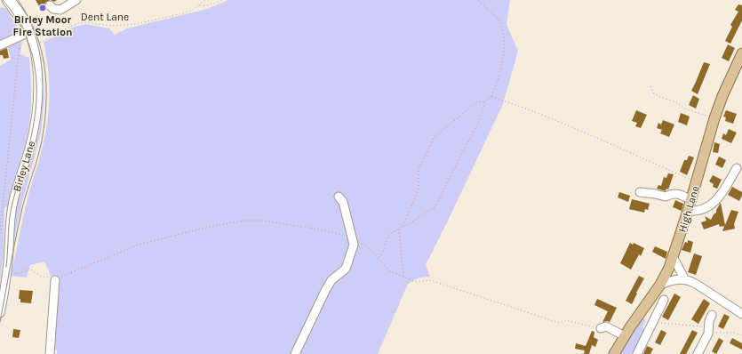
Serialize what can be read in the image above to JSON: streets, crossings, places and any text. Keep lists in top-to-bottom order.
{
  "streets": {
    "main road": ["High Lane"],
    "street": ["Birley Lane"],
    "path": ["Dent Lane"]
  },
  "crossings": [
    ["Dent Lane", "Birley Lane"]
  ],
  "places": ["Birley Moor Fire Station"]
}
